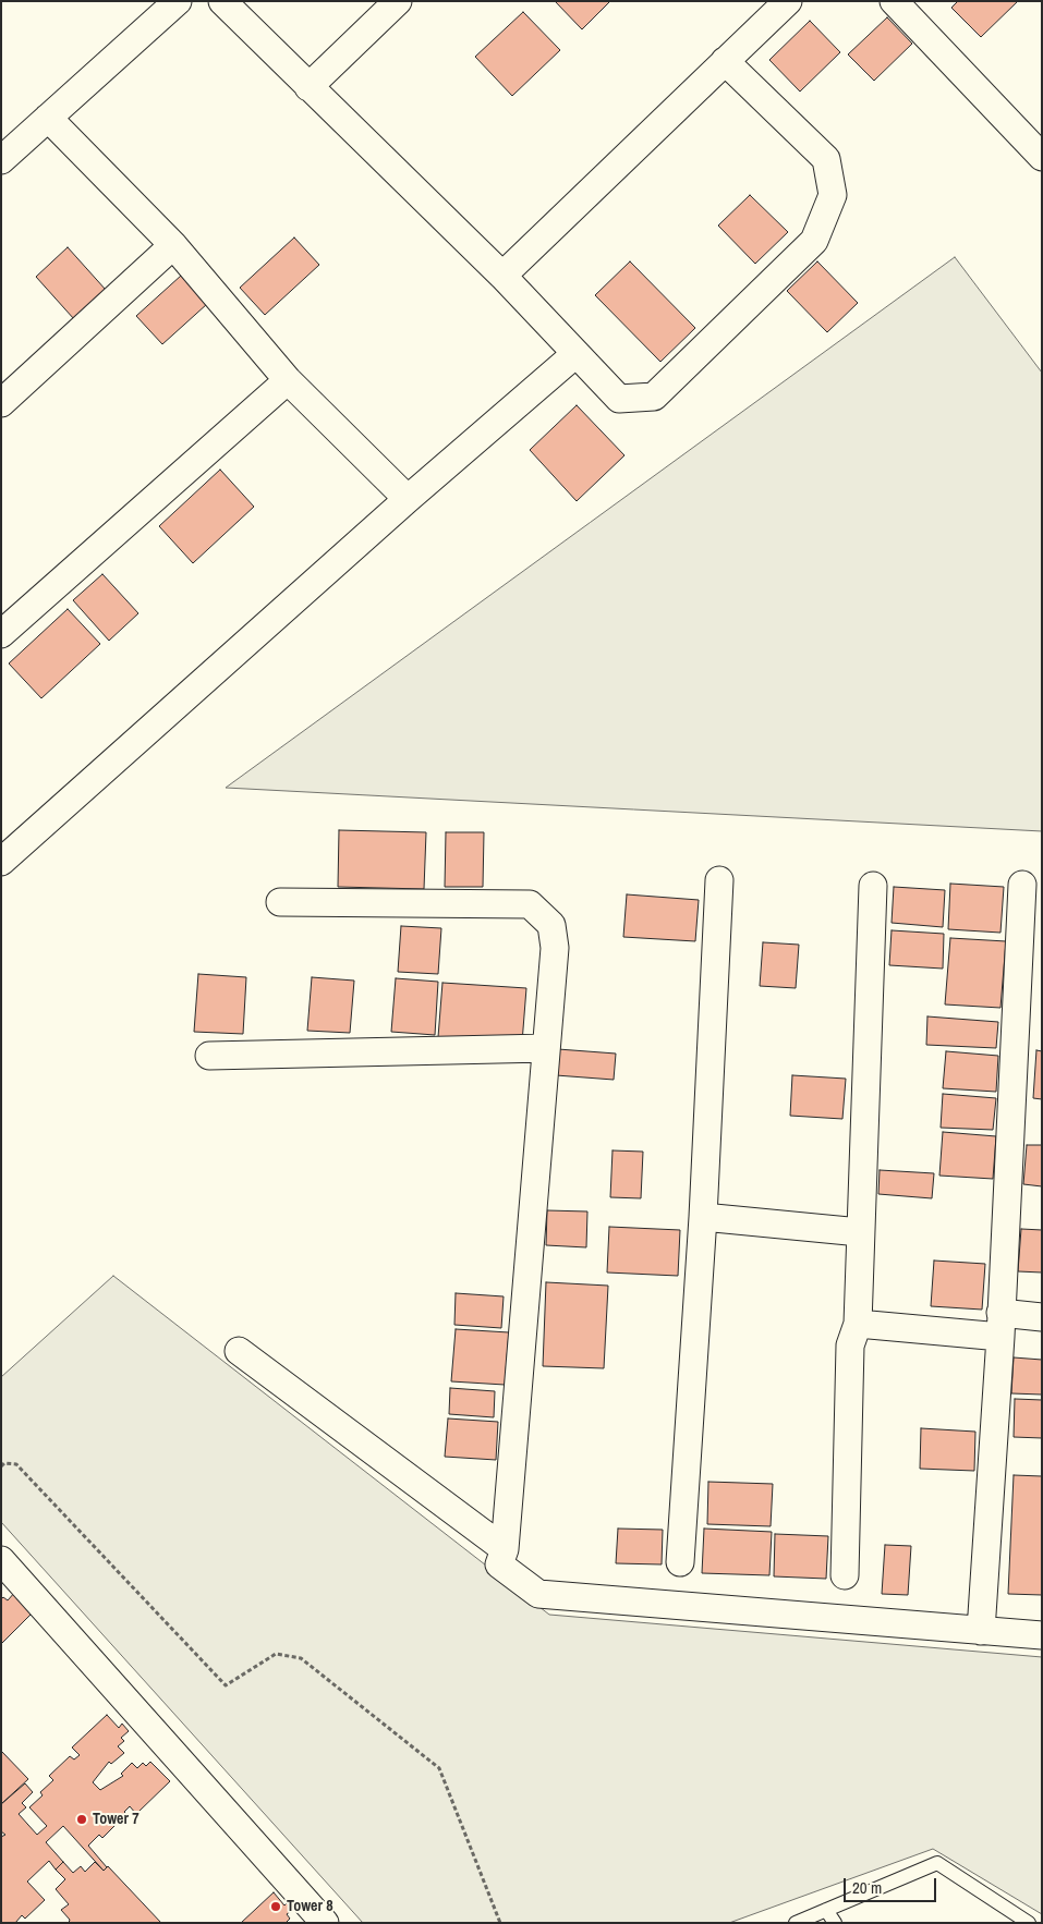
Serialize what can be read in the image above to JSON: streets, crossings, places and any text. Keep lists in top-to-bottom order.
{
  "places": ["Tower 7", "Tower 8"],
  "scale_bar": "20 m"
}
